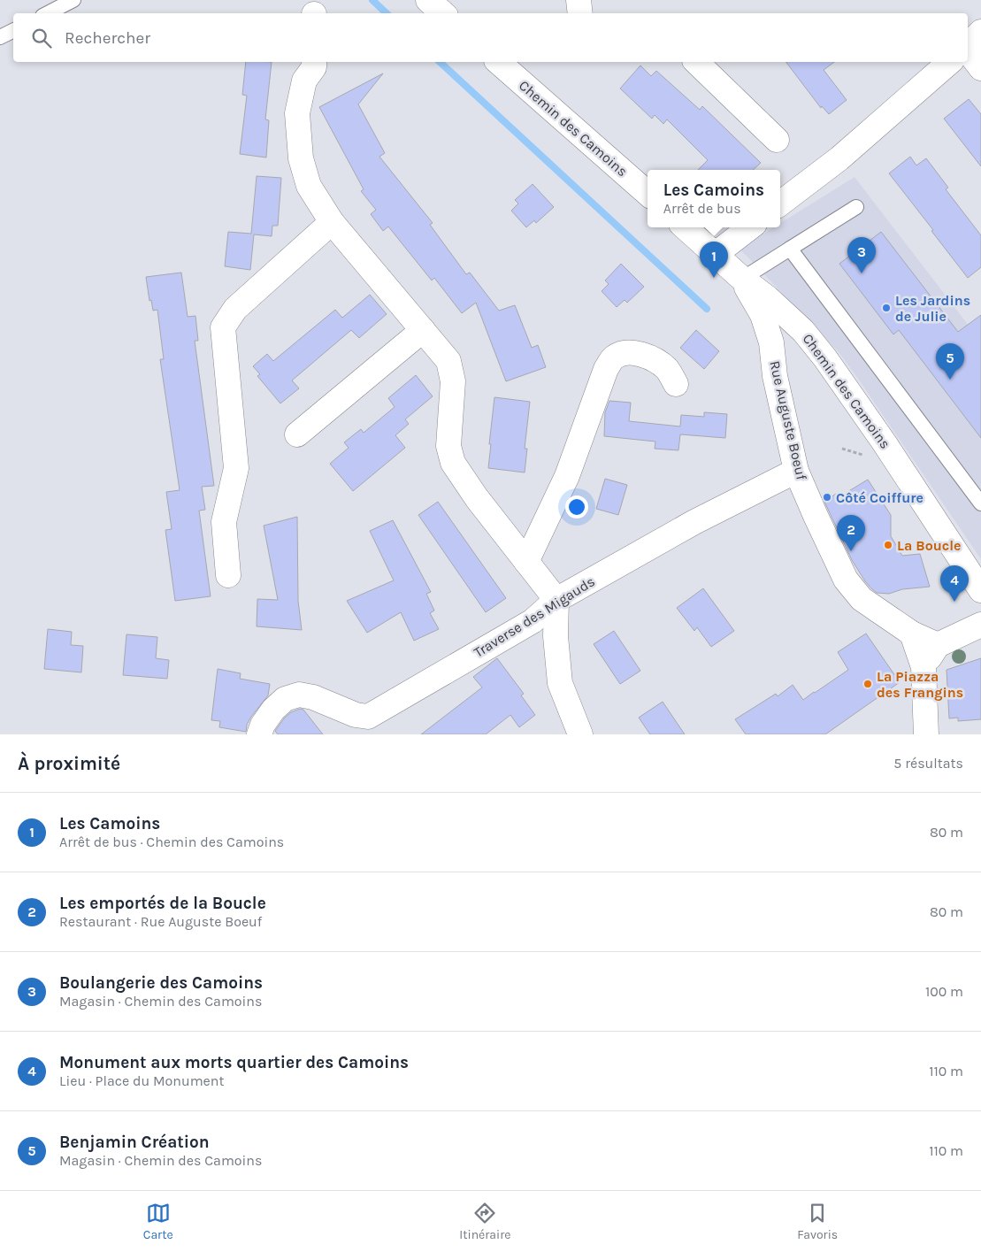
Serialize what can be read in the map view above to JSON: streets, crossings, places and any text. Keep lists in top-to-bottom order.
{
  "streets": {
    "street": ["Chemin des Camoins", "Rue Auguste Boeuf", "Traverse des Migauds"]
  },
  "crossings": [
    ["Chemin des Camoins", "Rue Auguste Boeuf"],
    ["Rue Auguste Boeuf", "Traverse des Migauds"]
  ],
  "places": [
    "Les Jardins de Julie",
    "Côté Coiffure",
    "La Boucle",
    "La Piazza des Frangins"
  ],
  "page": {
    "search": "Rechercher",
    "popup": ["Les Camoins", "Arrêt de bus"],
    "pins": [
      "3",
      "1",
      "5",
      "2",
      "4"
    ],
    "heading": ["À proximité", "5 résultats"],
    "list": [
      {
        "mark": "1",
        "name": "Les Camoins",
        "note": "Arrêt de bus · Chemin des Camoins",
        "value": "80 m"
      },
      {
        "mark": "2",
        "name": "Les emportés de la Boucle",
        "note": "Restaurant · Rue Auguste Boeuf",
        "value": "80 m"
      },
      {
        "mark": "3",
        "name": "Boulangerie des Camoins",
        "note": "Magasin · Chemin des Camoins",
        "value": "100 m"
      },
      {
        "mark": "4",
        "name": "Monument aux morts quartier des Camoins",
        "note": "Lieu · Place du Monument",
        "value": "110 m"
      },
      {
        "mark": "5",
        "name": "Benjamin Création",
        "note": "Magasin · Chemin des Camoins",
        "value": "110 m"
      }
    ],
    "nav": ["Carte", "Itinéraire", "Favoris"]
  }
}
